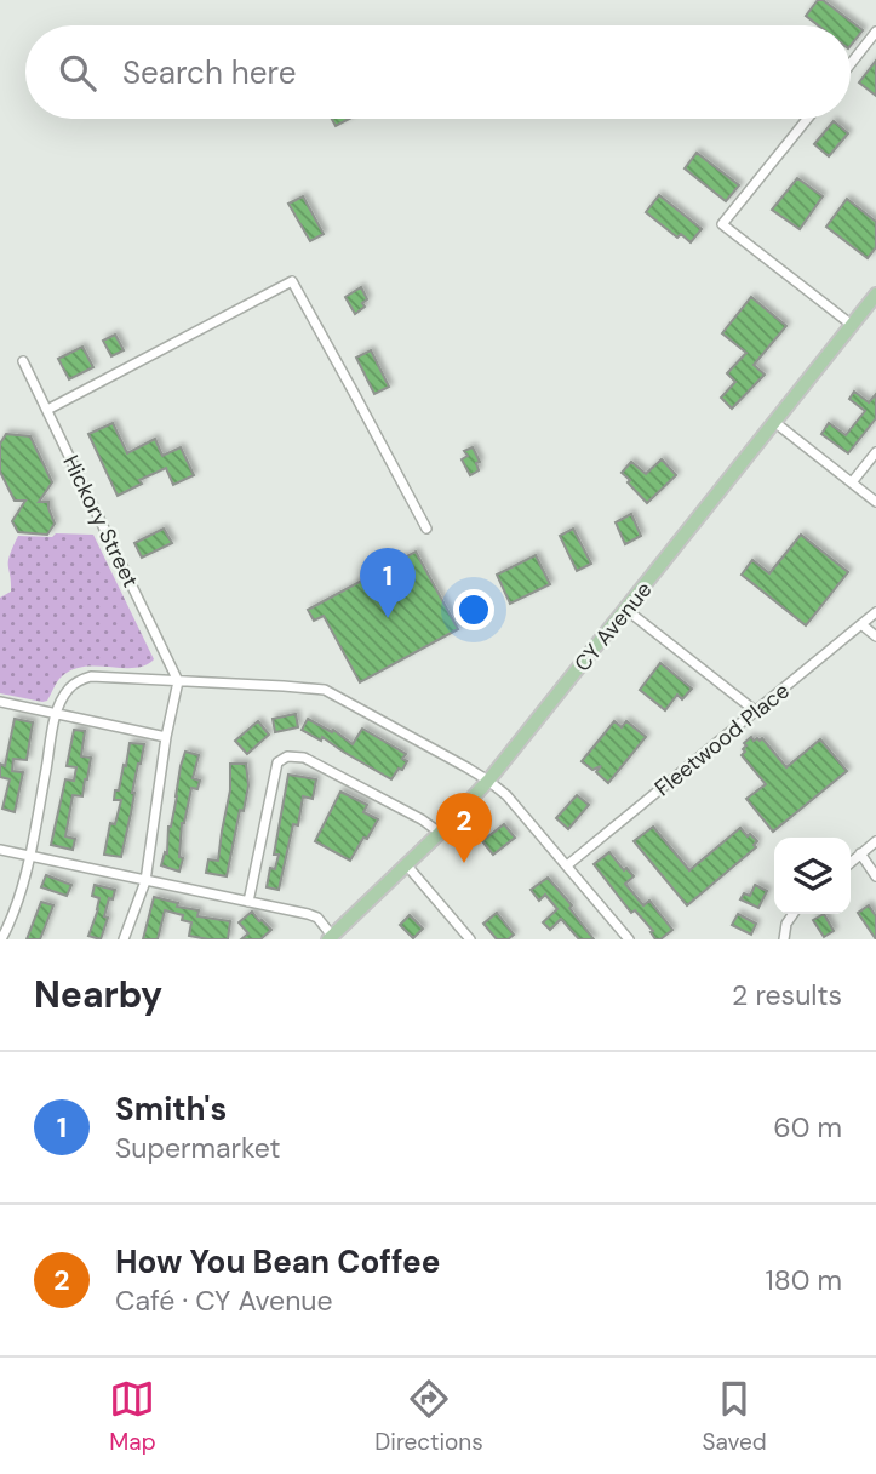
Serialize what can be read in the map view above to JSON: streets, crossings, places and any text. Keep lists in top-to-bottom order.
{
  "streets": {
    "main road": ["CY Avenue"],
    "street": ["Hickory Street", "Fleetwood Place"]
  },
  "page": {
    "search": "Search here",
    "pins": ["1", "2"],
    "heading": ["Nearby", "2 results"],
    "list": [
      {
        "mark": "1",
        "name": "Smith's",
        "note": "Supermarket",
        "value": "60 m"
      },
      {
        "mark": "2",
        "name": "How You Bean Coffee",
        "note": "Café · CY Avenue",
        "value": "180 m"
      }
    ],
    "nav": ["Map", "Directions", "Saved"]
  }
}
